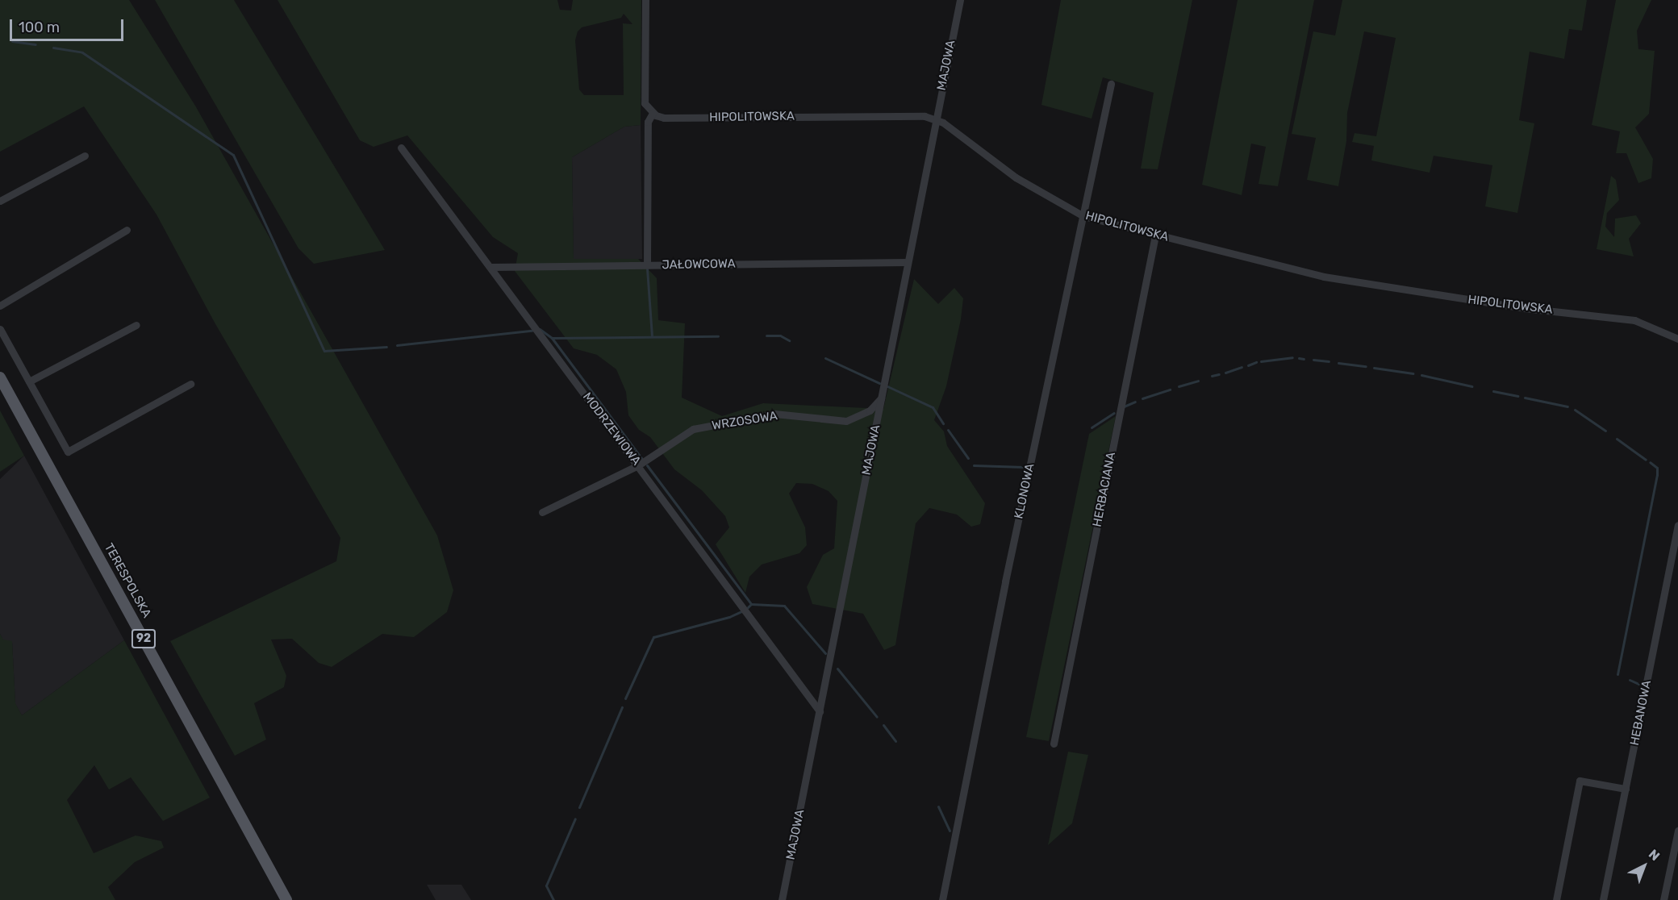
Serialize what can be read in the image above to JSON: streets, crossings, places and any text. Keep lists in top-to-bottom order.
{
  "streets": {
    "main road": ["TERESPOLSKA", "92"],
    "street": [
      "MAJOWA",
      "HIPOLITOWSKA",
      "JAŁOWCOWA",
      "WRZOSOWA",
      "MODRZEWIOWA",
      "HERBACIANA",
      "KLONOWA",
      "HEBANOWA"
    ]
  },
  "crossings": [
    ["MAJOWA", "HIPOLITOWSKA"],
    ["MAJOWA", "JAŁOWCOWA"],
    ["MAJOWA", "WRZOSOWA"],
    ["MAJOWA", "MODRZEWIOWA"],
    ["HIPOLITOWSKA", "HERBACIANA"],
    ["HIPOLITOWSKA", "KLONOWA"],
    ["JAŁOWCOWA", "MODRZEWIOWA"],
    ["WRZOSOWA", "MODRZEWIOWA"]
  ],
  "scale_bar": "100 m",
  "north": "top right"
}
